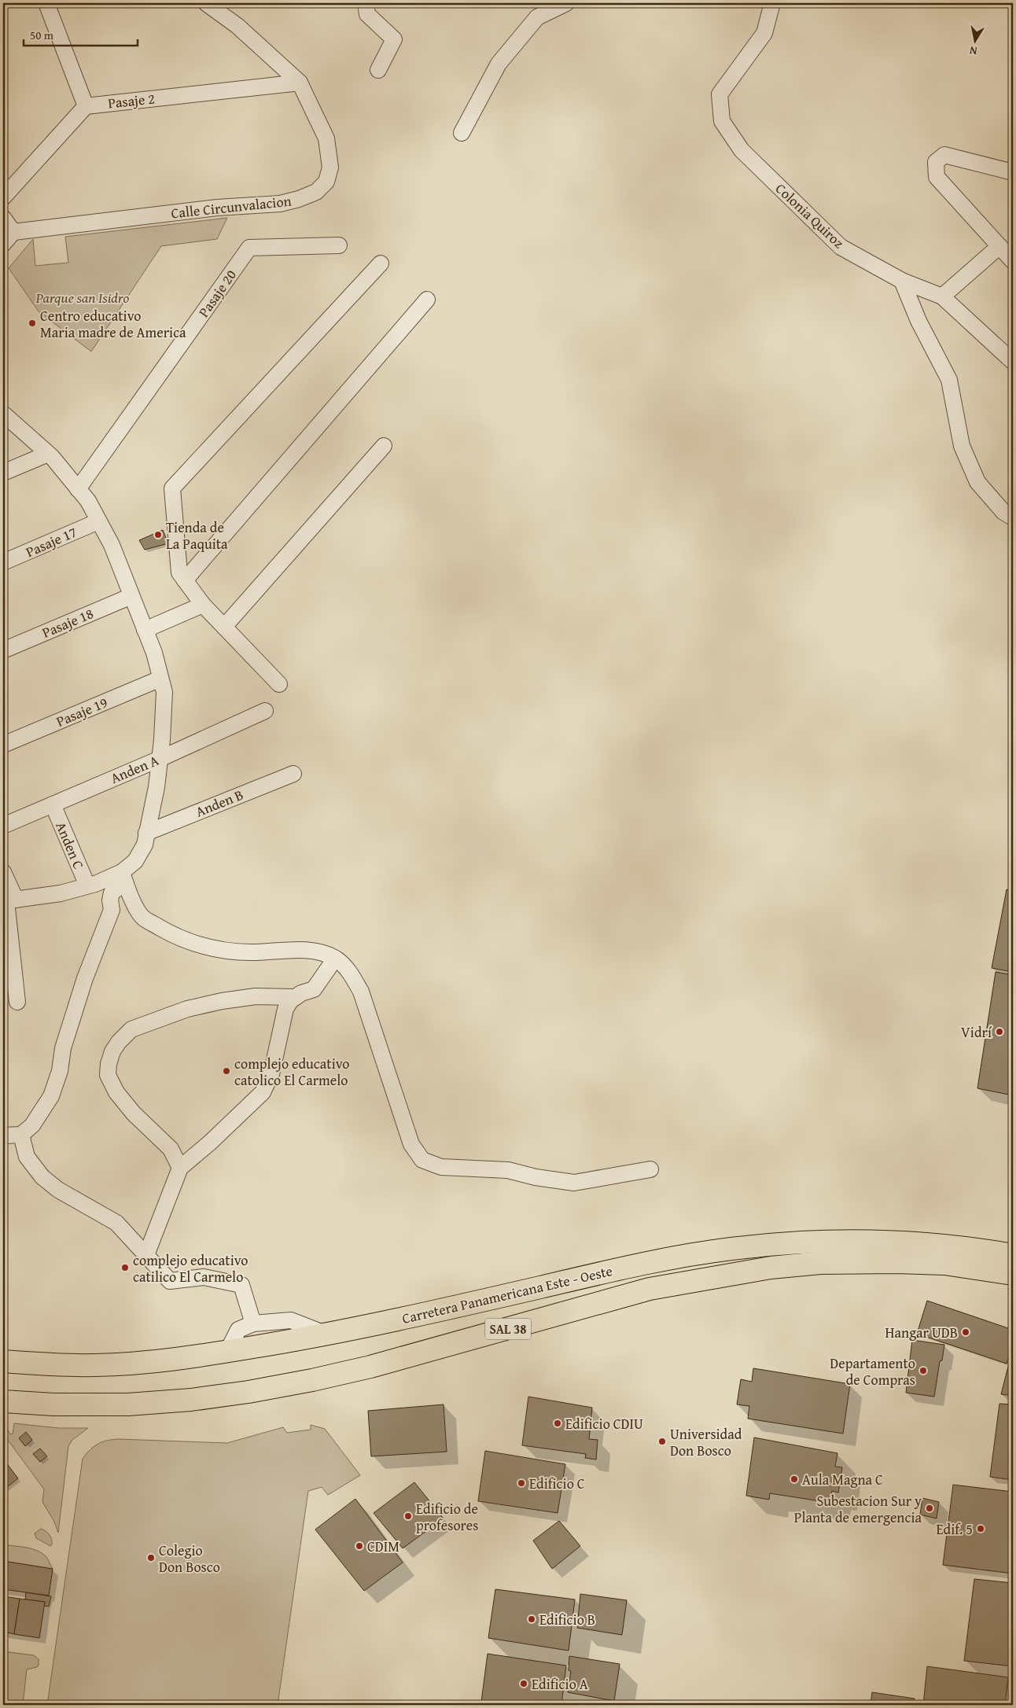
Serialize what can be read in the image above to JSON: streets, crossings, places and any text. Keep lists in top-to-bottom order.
{
  "streets": {
    "highway": ["Carretera Panamericana Este - Oeste", "SAL 38"],
    "street": [
      "Pasaje 2",
      "Calle Circunvalacion",
      "Colonia Quiroz",
      "Pasaje 20",
      "Pasaje 17",
      "Pasaje 18",
      "Pasaje 19",
      "Anden A",
      "Anden B",
      "Anden C"
    ]
  },
  "crossings": [
    ["Pasaje 2", "Calle Circunvalacion"],
    ["Anden A", "Anden C"]
  ],
  "parks": ["Parque san Isidro"],
  "places": [
    "Centro educativo Maria madre de America",
    "Tienda de La Paquita",
    "Vidrí",
    "complejo educativo catolico El Carmelo",
    "complejo educativo catilico El Carmelo",
    "Hangar UDB",
    "Departamento de Compras",
    "Edificio CDIU",
    "Universidad Don Bosco",
    "Aula Magna C",
    "Edificio C",
    "Subestacion Sur y Planta de emergencia",
    "Edificio de profesores",
    "Edif. 5",
    "CDIM",
    "Colegio Don Bosco",
    "Edificio B",
    "Edificio A"
  ],
  "scale_bar": "50 m",
  "north": "bottom"
}
